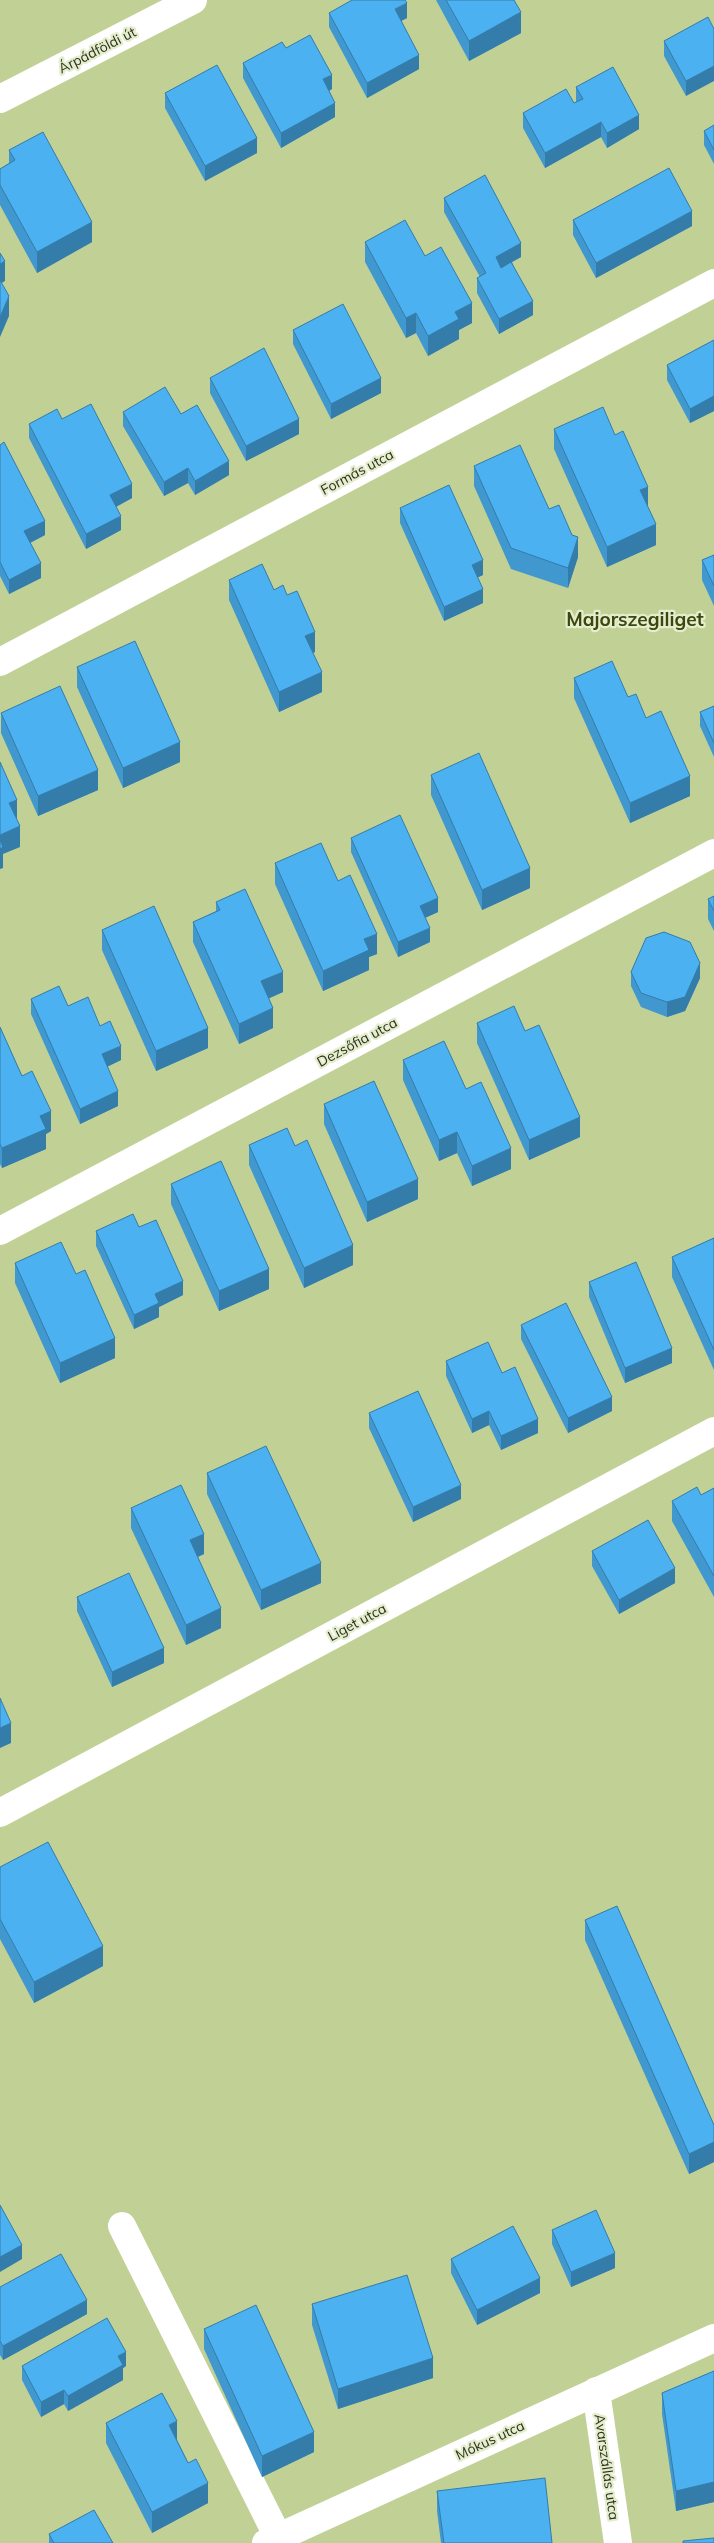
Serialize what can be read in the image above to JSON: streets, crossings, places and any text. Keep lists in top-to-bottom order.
{
  "streets": {
    "street": [
      "Árpádföldi út",
      "Formás utca",
      "Dezsőfia utca",
      "Liget utca",
      "Mókus utca",
      "Avarszállás utca"
    ]
  },
  "crossings": [
    ["Mókus utca", "Avarszállás utca"]
  ],
  "districts": ["Majorszegiliget"]
}
